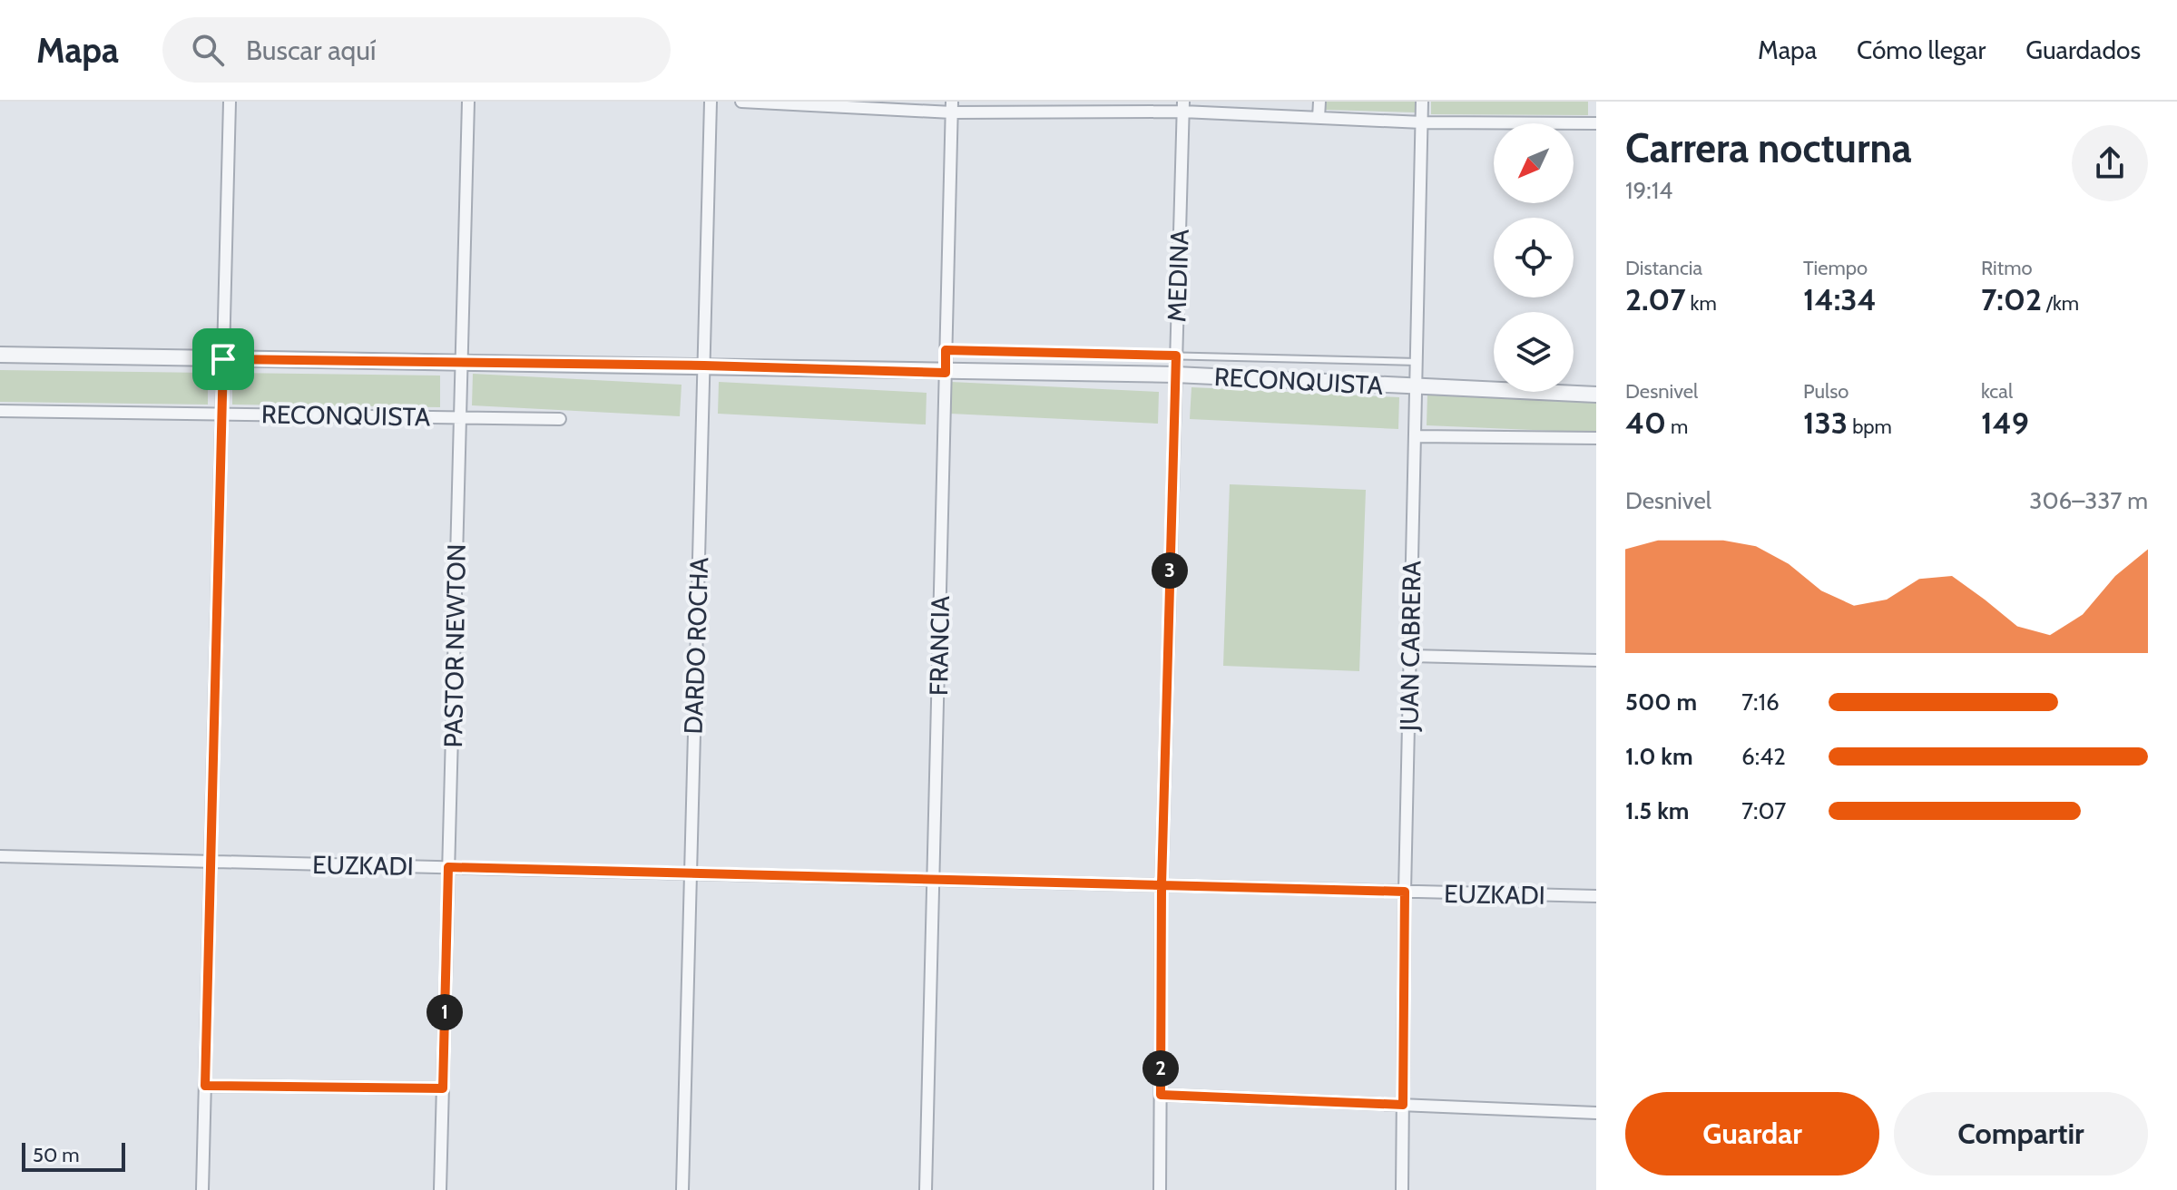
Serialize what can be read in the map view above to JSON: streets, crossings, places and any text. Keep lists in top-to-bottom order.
{
  "streets": {
    "street": [
      "MEDINA",
      "RECONQUISTA",
      "PASTOR NEWTON",
      "DARDO ROCHA",
      "FRANCIA",
      "JUAN CABRERA",
      "EUZKADI"
    ]
  },
  "crossings": [
    ["MEDINA", "RECONQUISTA"],
    ["MEDINA", "EUZKADI"],
    ["RECONQUISTA", "PASTOR NEWTON"],
    ["RECONQUISTA", "DARDO ROCHA"],
    ["RECONQUISTA", "FRANCIA"],
    ["RECONQUISTA", "JUAN CABRERA"],
    ["PASTOR NEWTON", "EUZKADI"],
    ["DARDO ROCHA", "EUZKADI"],
    ["FRANCIA", "EUZKADI"],
    ["JUAN CABRERA", "EUZKADI"]
  ],
  "scale_bar": "50 m",
  "north": "bottom left",
  "page": {
    "header": "Mapa",
    "search": "Buscar aquí",
    "nav": ["Mapa", "Cómo llegar", "Guardados"],
    "heading": ["Carrera nocturna", "19:14"],
    "stats": [
      ["Distancia", "2.07 km"],
      ["Tiempo", "14:34"],
      ["Ritmo", "7:02 /km"],
      ["Desnivel", "40 m"],
      ["Pulso", "133 bpm"],
      ["kcal", "149"]
    ],
    "chart": ["Desnivel", "306–337 m"],
    "pins": ["3", "1", "2"],
    "list": [
      {
        "name": "500 m",
        "note": "7:16"
      },
      {
        "name": "1.0 km",
        "note": "6:42"
      },
      {
        "name": "1.5 km",
        "note": "7:07"
      }
    ],
    "buttons": ["Guardar", "Compartir"],
    "scale": "50 m"
  }
}
